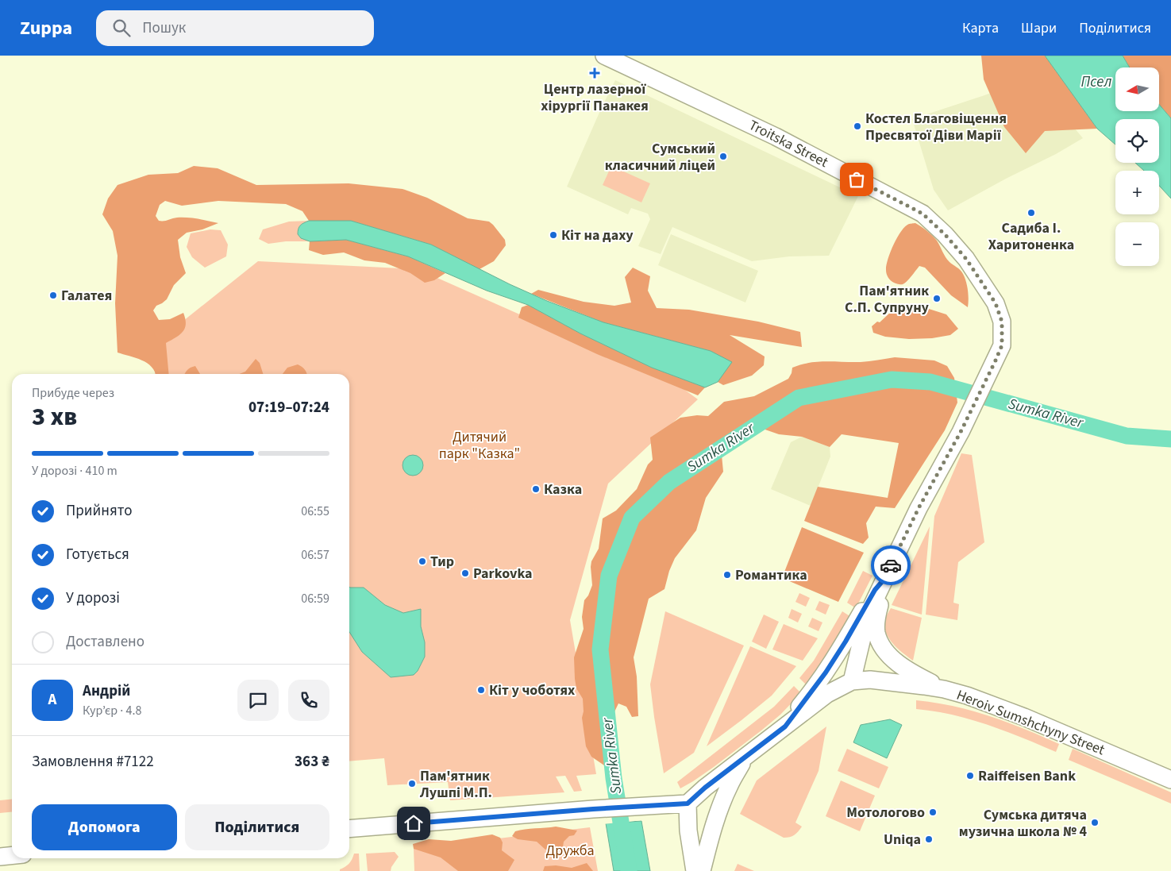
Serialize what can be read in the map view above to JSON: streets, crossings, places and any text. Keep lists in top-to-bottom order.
{
  "streets": {
    "main road": ["Troitska Street", "Heroiv Sumshchyny Street"]
  },
  "crossings": [
    ["Troitska Street", "Heroiv Sumshchyny Street"]
  ],
  "water": ["Псел", "Sumka River"],
  "parks": ["Дитячий парк \"Казка\"", "Дружба"],
  "places": {
    "health": ["Центр лазерної хірургії Панакея"],
    "other": [
      "Костел Благовіщення Пресвятої Діви Марії",
      "Сумський класичний ліцей",
      "Садиба І. Харитоненка",
      "Кіт на даху",
      "Галатея",
      "Пам'ятник С.П. Супруну",
      "Казка",
      "Тир",
      "Parkovka",
      "Романтика",
      "Кіт у чоботях",
      "Raiffeisen Bank",
      "Пам'ятник Лушпі М.П.",
      "Мотологово",
      "Сумська дитяча музична школа № 4",
      "Uniqa"
    ]
  },
  "north": "left",
  "page": {
    "header": "Zuppa",
    "search": "Пошук",
    "nav": ["Карта", "Шари", "Поділитися"],
    "map_buttons": ["+", "−"],
    "heading": ["3 хв", "Прибуде через", "07:19–07:24"],
    "panel": [
      "Андрій",
      "Кур’єр · 4.8",
      "Замовлення #7122",
      "363 ₴"
    ],
    "bar": "У дорозі · 410 m",
    "list": [
      ["Прийнято", "06:55"],
      ["Готується", "06:57"],
      ["У дорозі", "06:59"],
      "Доставлено"
    ],
    "round": "А",
    "buttons": ["Допомога", "Поділитися"]
  }
}
